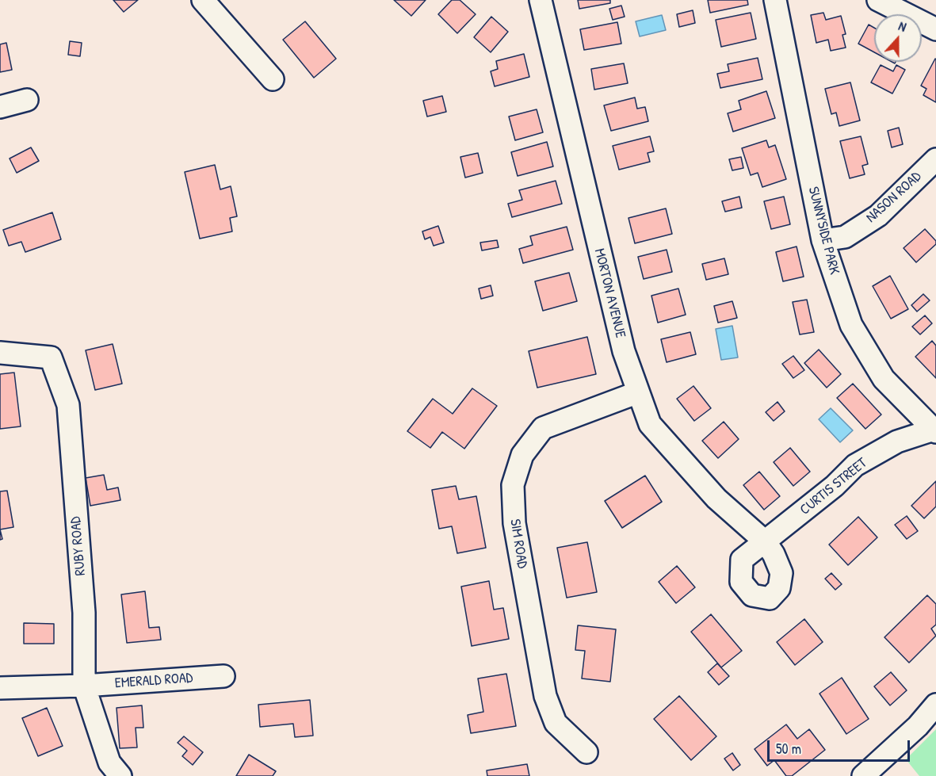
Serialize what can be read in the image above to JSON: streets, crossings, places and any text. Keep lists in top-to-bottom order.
{
  "streets": {
    "street": [
      "NASON ROAD",
      "SUNNYSIDE PARK",
      "MORTON AVENUE",
      "CURTIS STREET",
      "SIM ROAD",
      "RUBY ROAD",
      "EMERALD ROAD"
    ]
  },
  "crossings": [
    ["NASON ROAD", "SUNNYSIDE PARK"],
    ["SUNNYSIDE PARK", "CURTIS STREET"],
    ["MORTON AVENUE", "CURTIS STREET"],
    ["MORTON AVENUE", "SIM ROAD"],
    ["RUBY ROAD", "EMERALD ROAD"]
  ],
  "scale_bar": "50 m",
  "north": "top"
}
